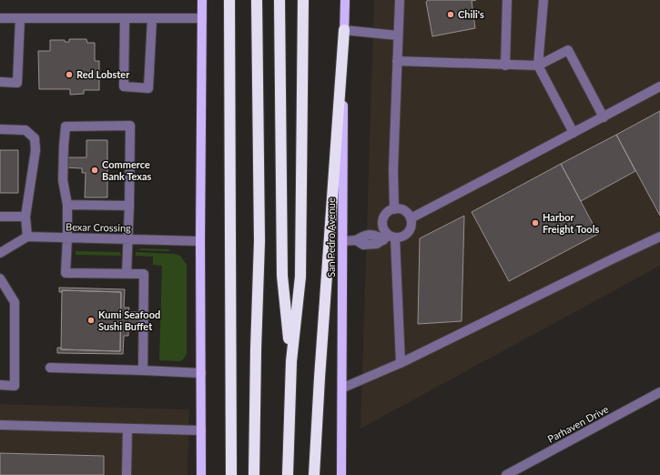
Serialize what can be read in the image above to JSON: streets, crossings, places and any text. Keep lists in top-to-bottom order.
{
  "streets": {
    "main road": ["San Pedro Avenue"],
    "street": ["Bexar Crossing", "Parhaven Drive"]
  },
  "places": [
    "Chili's",
    "Red Lobster",
    "Commerce Bank Texas",
    "Harbor Freight Tools",
    "Kumi Seafood Sushi Buffet"
  ]
}
